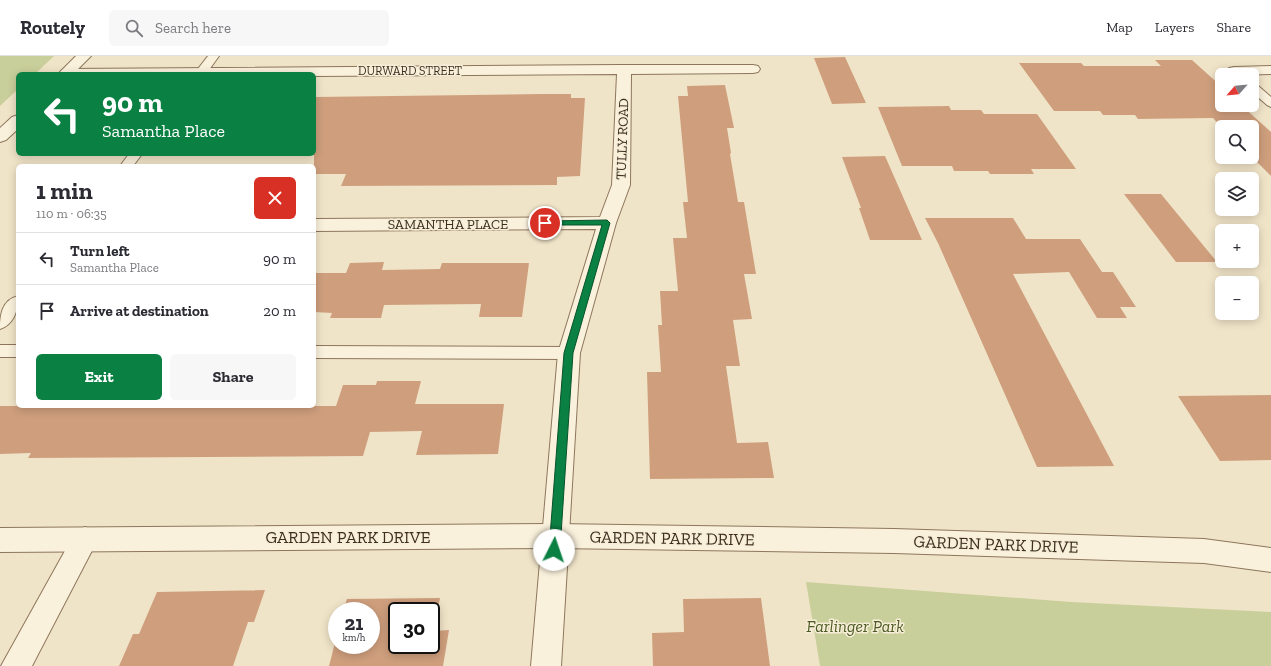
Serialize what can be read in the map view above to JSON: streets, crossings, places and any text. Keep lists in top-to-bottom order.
{
  "streets": {
    "street": [
      "DURWARD STREET",
      "TULLY ROAD",
      "SAMANTHA PLACE",
      "GARDEN PARK DRIVE"
    ]
  },
  "crossings": [
    ["DURWARD STREET", "TULLY ROAD"],
    ["TULLY ROAD", "SAMANTHA PLACE"],
    ["TULLY ROAD", "GARDEN PARK DRIVE"]
  ],
  "parks": ["Farlinger Park"],
  "north": "bottom left",
  "page": {
    "header": "Routely",
    "search": "Search here",
    "nav": ["Map", "Layers", "Share"],
    "map_buttons": ["+", "−"],
    "turn": ["90 m", "Samantha Place"],
    "heading": ["1 min", "110 m · 06:35"],
    "list": [
      {
        "name": "Turn left",
        "note": "Samantha Place",
        "value": "90 m"
      },
      {
        "name": "Arrive at destination",
        "value": "20 m"
      }
    ],
    "buttons": ["Exit", "Share"],
    "speed": "21 km/h",
    "limit": "30"
  }
}
